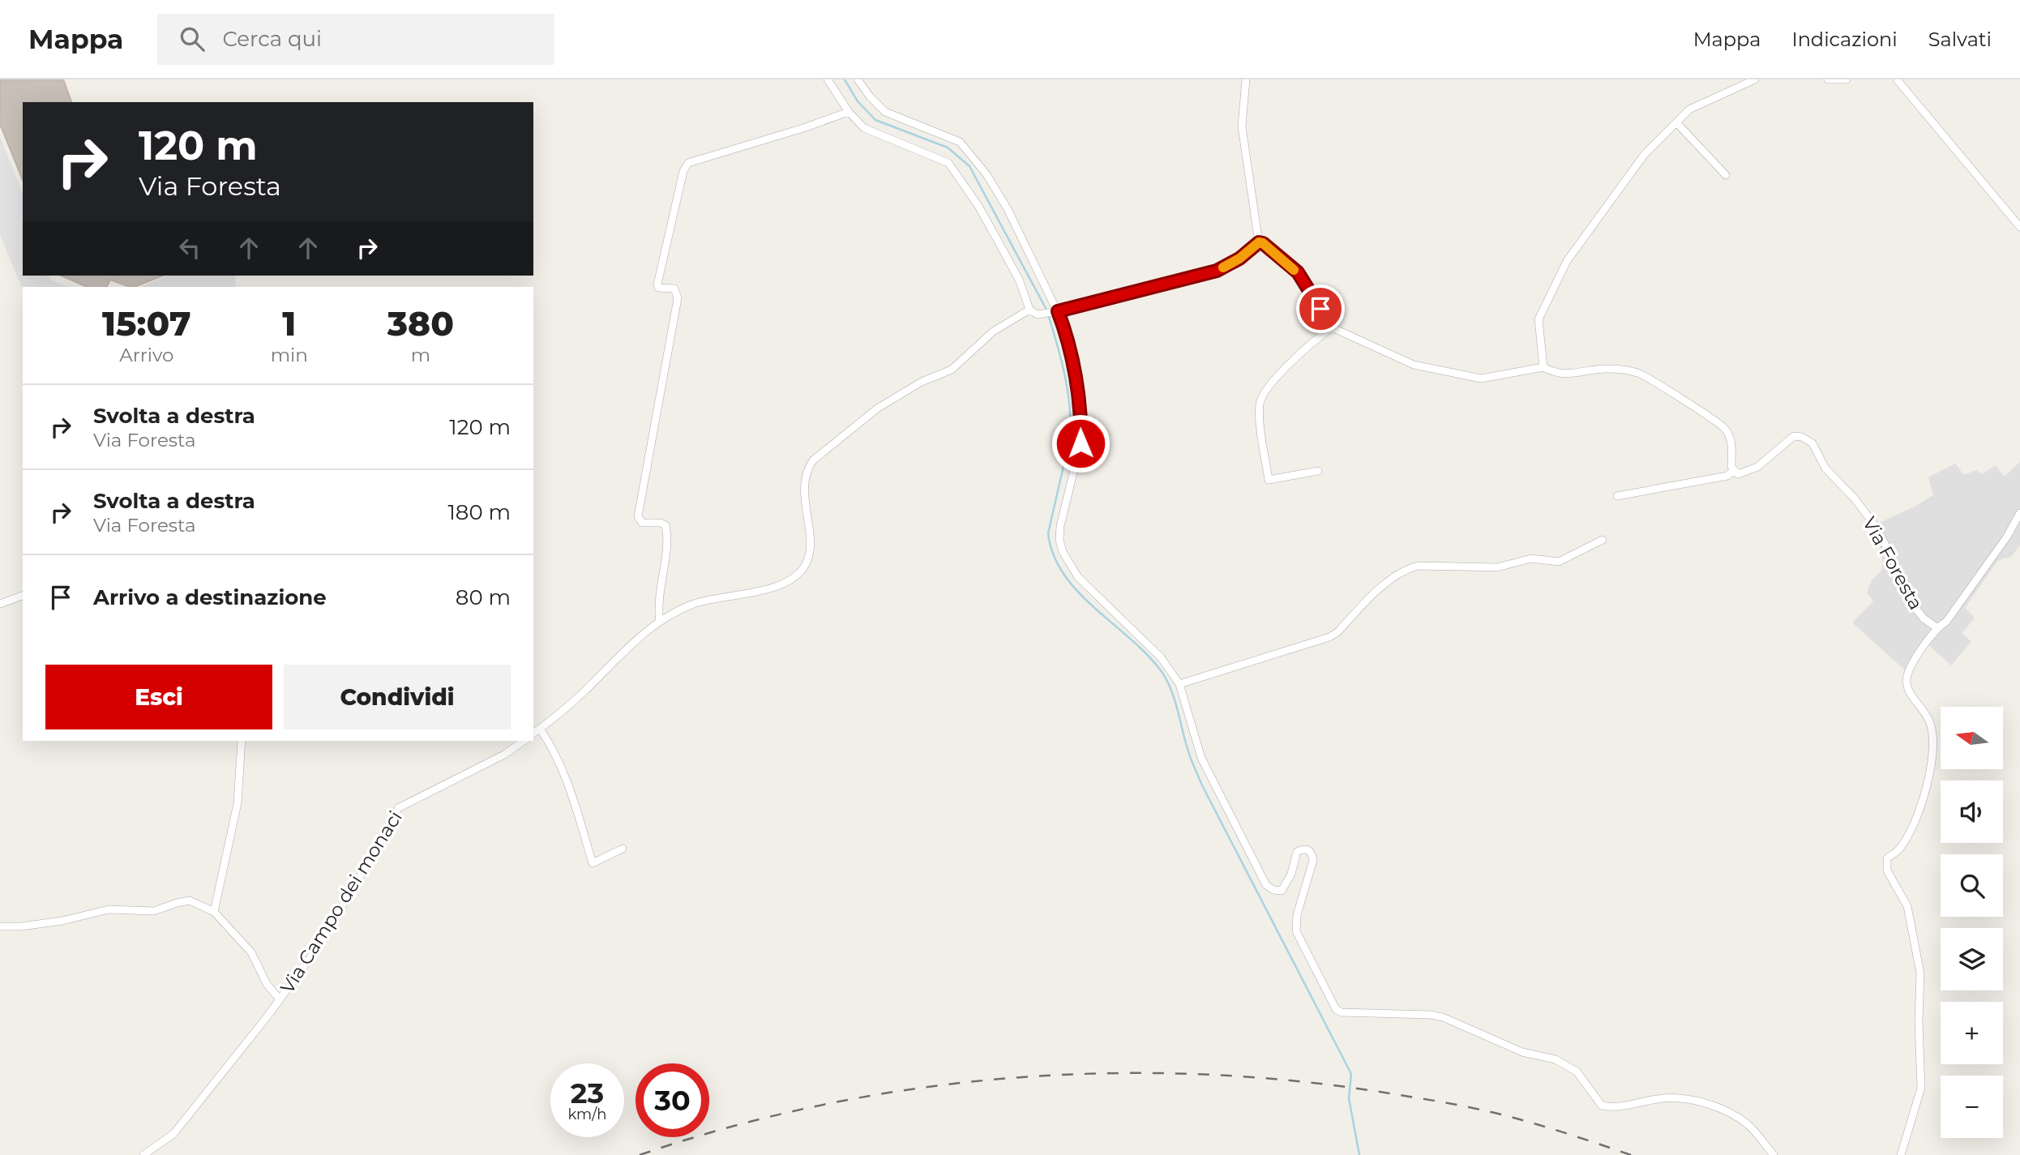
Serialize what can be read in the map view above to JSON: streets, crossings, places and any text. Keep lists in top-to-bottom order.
{
  "streets": {
    "street": ["Via Foresta", "Via Campo dei monaci"]
  },
  "north": "left",
  "page": {
    "header": "Mappa",
    "search": "Cerca qui",
    "nav": ["Mappa", "Indicazioni", "Salvati"],
    "turn": ["120 m", "Via Foresta"],
    "eta": [
      "15:07",
      "Arrivo",
      "1",
      "min",
      "380",
      "m"
    ],
    "list": [
      {
        "name": "Svolta a destra",
        "note": "Via Foresta",
        "value": "120 m"
      },
      {
        "name": "Svolta a destra",
        "note": "Via Foresta",
        "value": "180 m"
      },
      {
        "name": "Arrivo a destinazione",
        "value": "80 m"
      }
    ],
    "buttons": ["Esci", "Condividi"],
    "map_buttons": ["+", "−"],
    "speed": "23 km/h",
    "limit": "30"
  }
}
